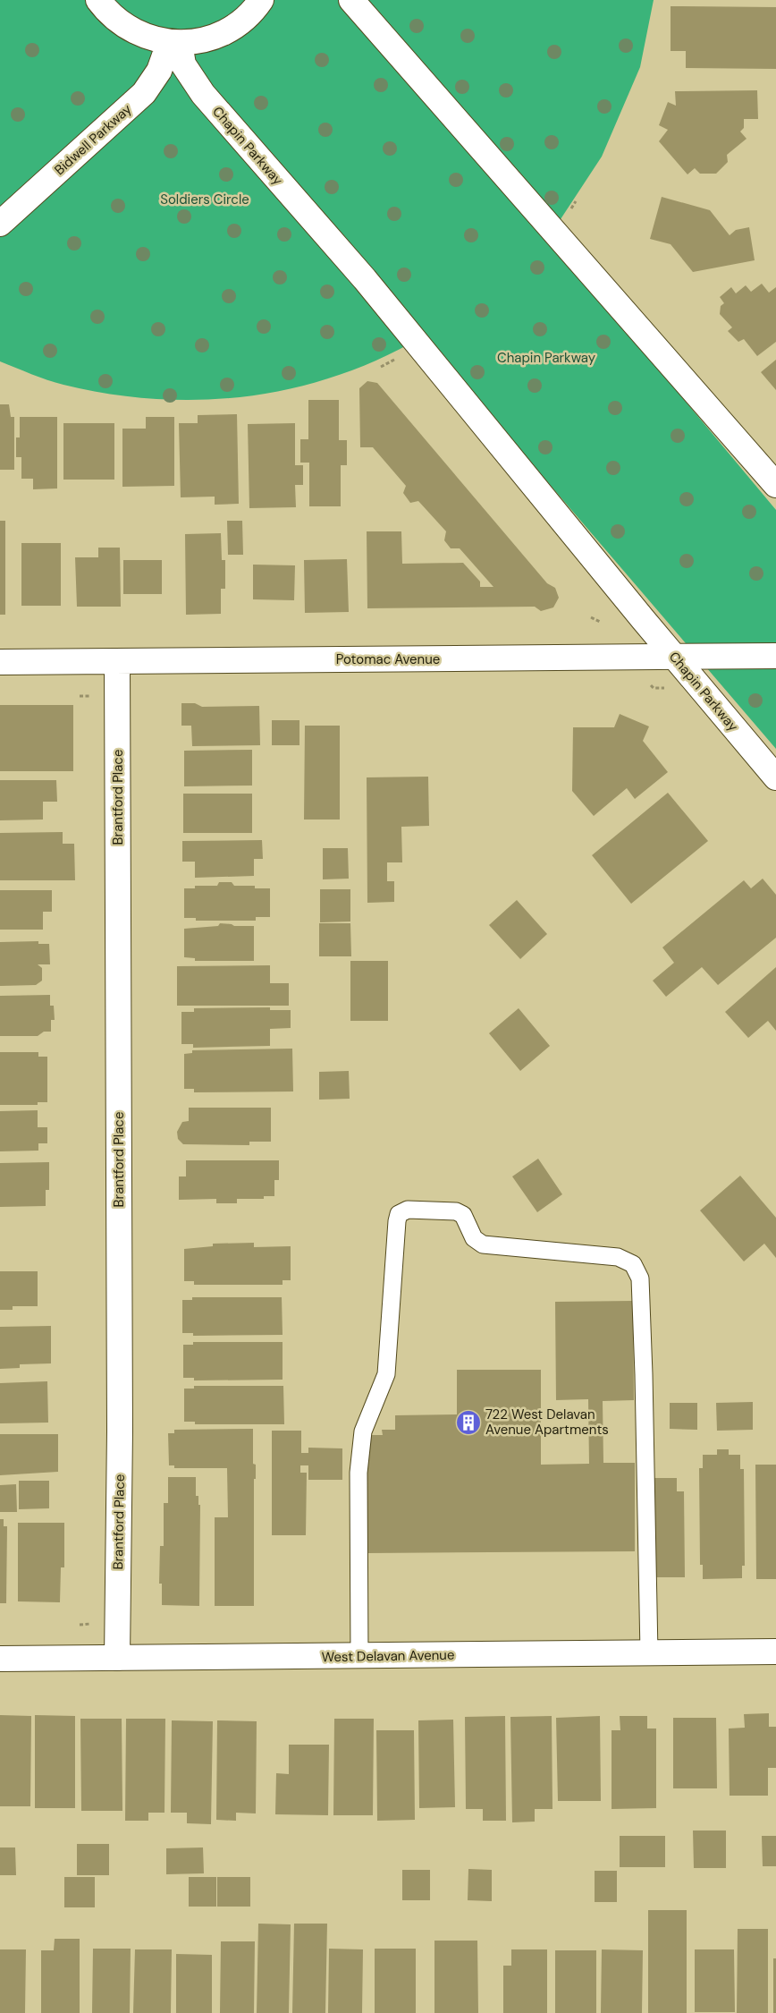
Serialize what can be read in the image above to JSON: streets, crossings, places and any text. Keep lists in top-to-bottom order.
{
  "streets": {
    "street": [
      "Bidwell Parkway",
      "Chapin Parkway",
      "Potomac Avenue",
      "Brantford Place",
      "West Delavan Avenue"
    ]
  },
  "crossings": [
    ["Bidwell Parkway", "Chapin Parkway"],
    ["Chapin Parkway", "Potomac Avenue"],
    ["Potomac Avenue", "Brantford Place"],
    ["Brantford Place", "West Delavan Avenue"]
  ],
  "parks": ["Soldiers Circle", "Chapin Parkway"],
  "places": {
    "building": ["722 West Delavan Avenue Apartments"]
  }
}
